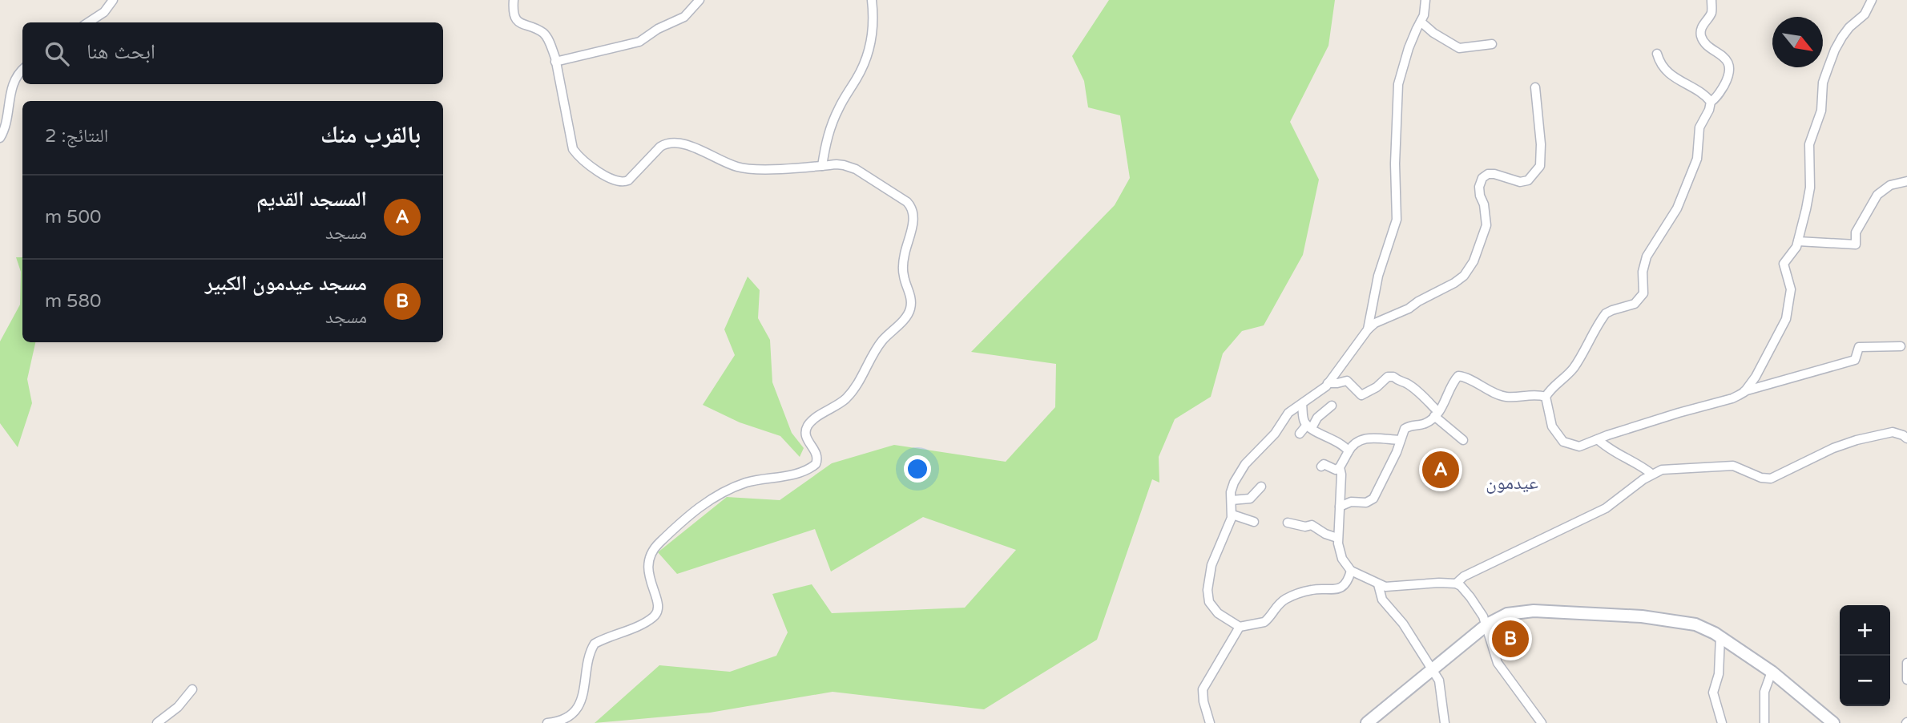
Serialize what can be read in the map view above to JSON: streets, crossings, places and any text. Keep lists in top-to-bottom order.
{
  "districts": ["عيدمون"],
  "north": "bottom right",
  "page": {
    "search": "ابحث هنا",
    "heading": ["بالقرب منك", "النتائج: 2"],
    "list": [
      {
        "mark": "A",
        "name": "المسجد القديم",
        "note": "مسجد",
        "value": "500 m"
      },
      {
        "mark": "B",
        "name": "مسجد عيدمون الكبير",
        "note": "مسجد",
        "value": "580 m"
      }
    ],
    "pins": ["A", "B"],
    "map_buttons": ["+", "−"]
  }
}
